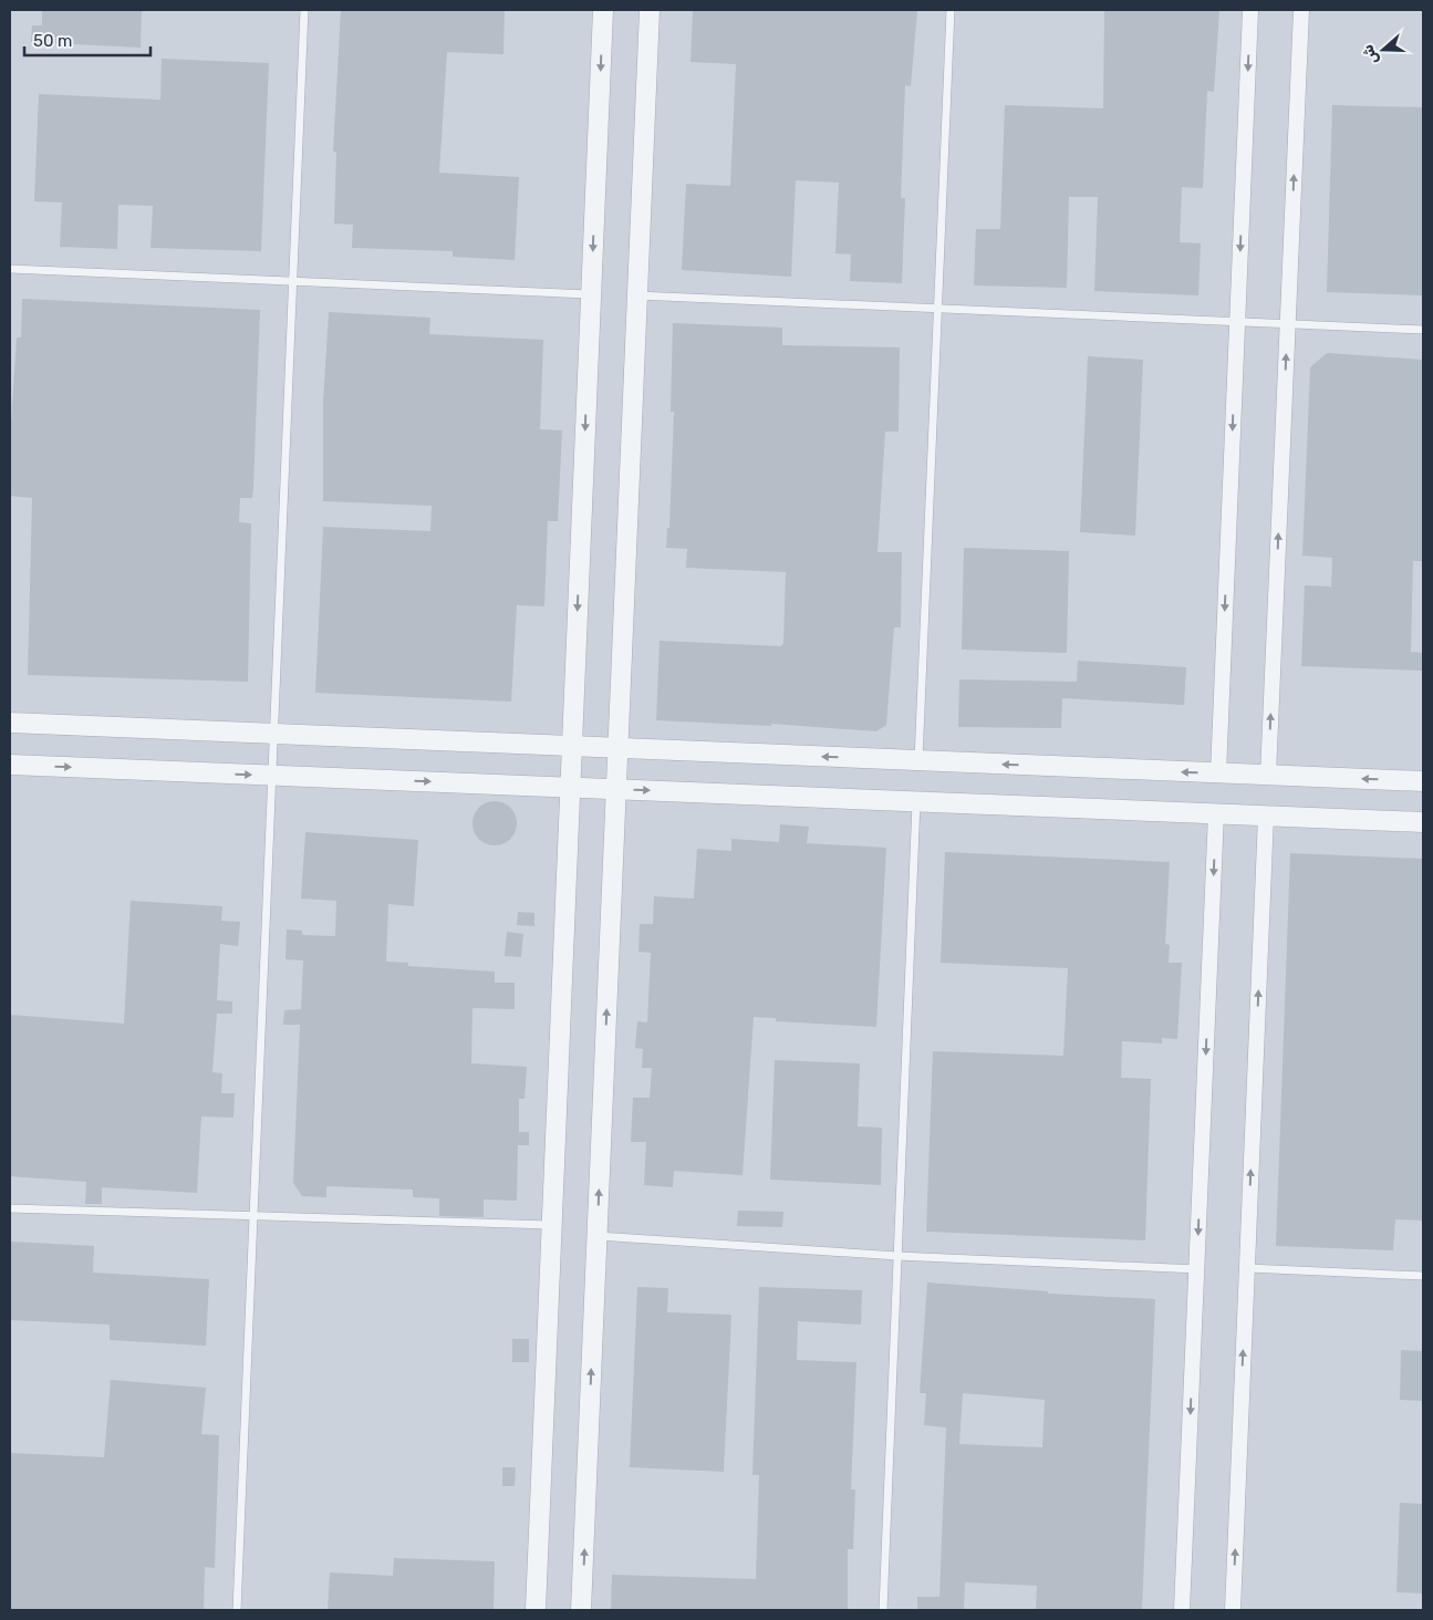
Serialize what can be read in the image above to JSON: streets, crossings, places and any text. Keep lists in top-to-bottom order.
{
  "scale_bar": "50 m",
  "north": "left"
}
